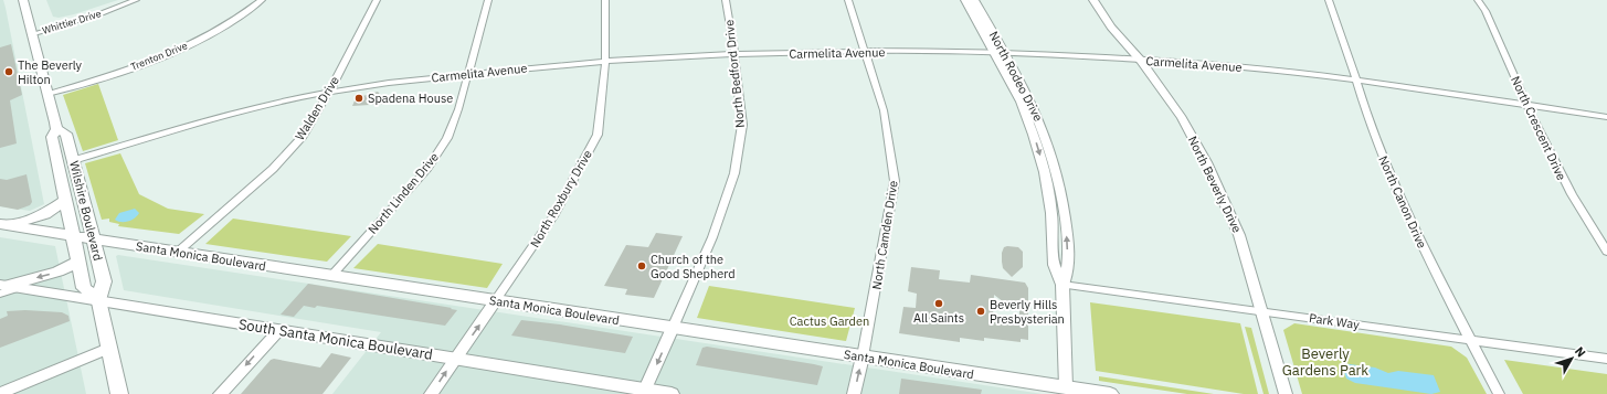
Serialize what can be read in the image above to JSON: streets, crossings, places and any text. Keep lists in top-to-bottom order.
{
  "streets": {
    "main road": ["Wilshire Boulevard", "Santa Monica Boulevard", "South Santa Monica Boulevard"],
    "street": [
      "Whittier Drive",
      "Carmelita Avenue",
      "Trenton Drive",
      "North Bedford Drive",
      "North Rodeo Drive",
      "Walden Drive",
      "North Crescent Drive",
      "North Beverly Drive",
      "North Linden Drive",
      "North Roxbury Drive",
      "North Canon Drive",
      "North Camden Drive",
      "Park Way"
    ]
  },
  "crossings": [
    ["Whittier Drive", "Wilshire Boulevard"],
    ["Carmelita Avenue", "North Bedford Drive"],
    ["Carmelita Avenue", "North Rodeo Drive"],
    ["Carmelita Avenue", "Walden Drive"],
    ["Carmelita Avenue", "North Crescent Drive"],
    ["Carmelita Avenue", "North Beverly Drive"],
    ["Carmelita Avenue", "North Linden Drive"],
    ["Carmelita Avenue", "North Roxbury Drive"],
    ["Carmelita Avenue", "North Canon Drive"],
    ["Carmelita Avenue", "Wilshire Boulevard"],
    ["Carmelita Avenue", "North Camden Drive"],
    ["Trenton Drive", "Wilshire Boulevard"],
    ["North Bedford Drive", "Santa Monica Boulevard"],
    ["North Bedford Drive", "South Santa Monica Boulevard"],
    ["North Rodeo Drive", "Santa Monica Boulevard"],
    ["North Rodeo Drive", "Park Way"],
    ["Walden Drive", "Santa Monica Boulevard"],
    ["North Beverly Drive", "Park Way"],
    ["North Linden Drive", "Santa Monica Boulevard"],
    ["North Roxbury Drive", "Santa Monica Boulevard"],
    ["North Roxbury Drive", "South Santa Monica Boulevard"],
    ["North Canon Drive", "Park Way"],
    ["Wilshire Boulevard", "Santa Monica Boulevard"],
    ["Wilshire Boulevard", "South Santa Monica Boulevard"],
    ["North Camden Drive", "Santa Monica Boulevard"]
  ],
  "parks": ["Cactus Garden", "Beverly Gardens Park"],
  "places": [
    "The Beverly Hilton",
    "Spadena House",
    "Church of the Good Shepherd",
    "All Saints",
    "Beverly Hills Presbysterian"
  ],
  "north": "top right"
}
